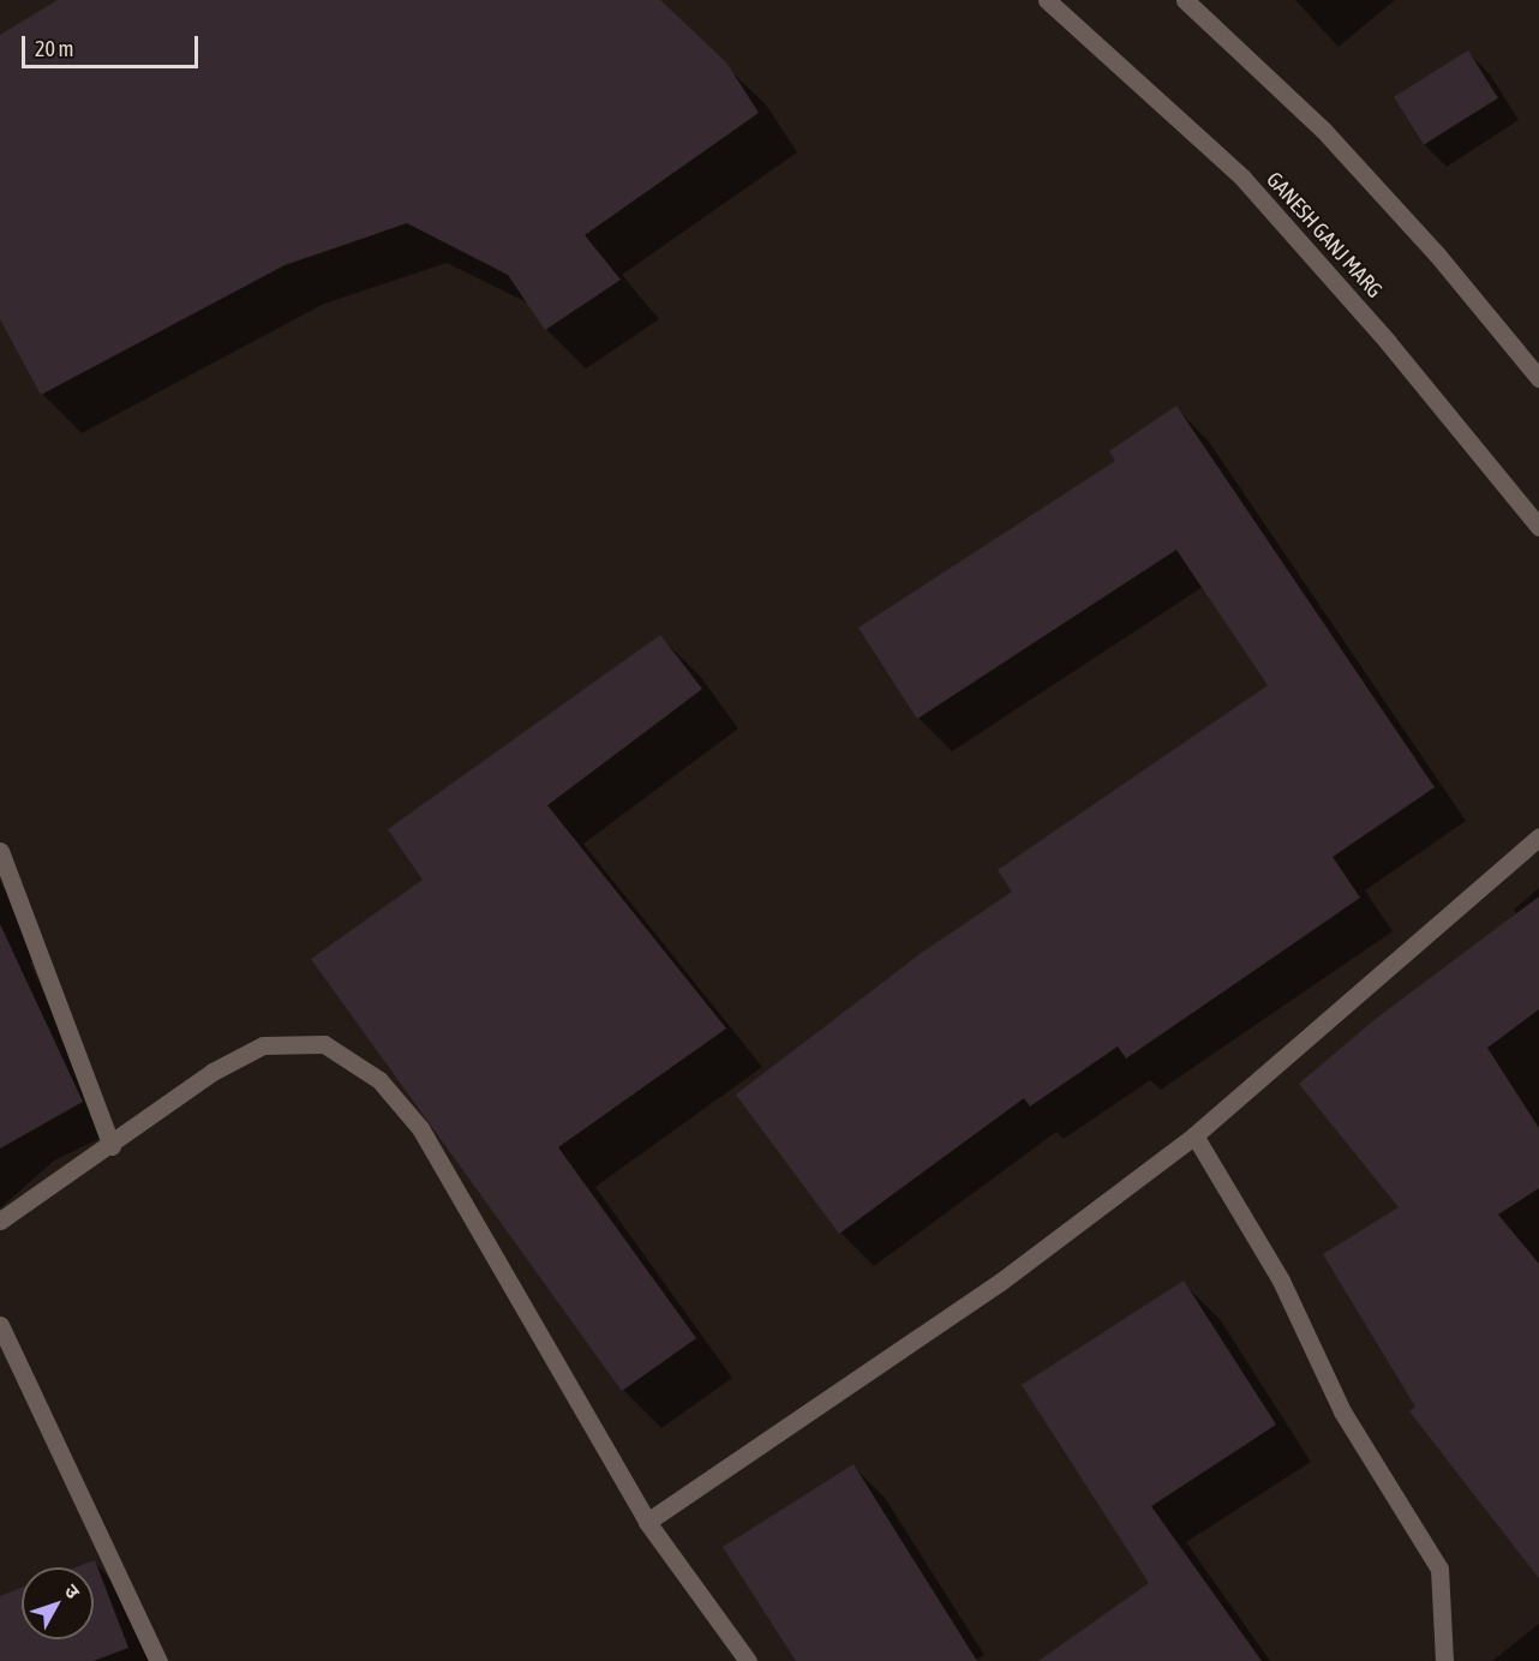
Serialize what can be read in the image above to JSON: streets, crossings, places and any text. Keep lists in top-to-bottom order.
{
  "streets": {
    "street": ["GANESH GANJ MARG"]
  },
  "scale_bar": "20 m",
  "north": "top right"
}
